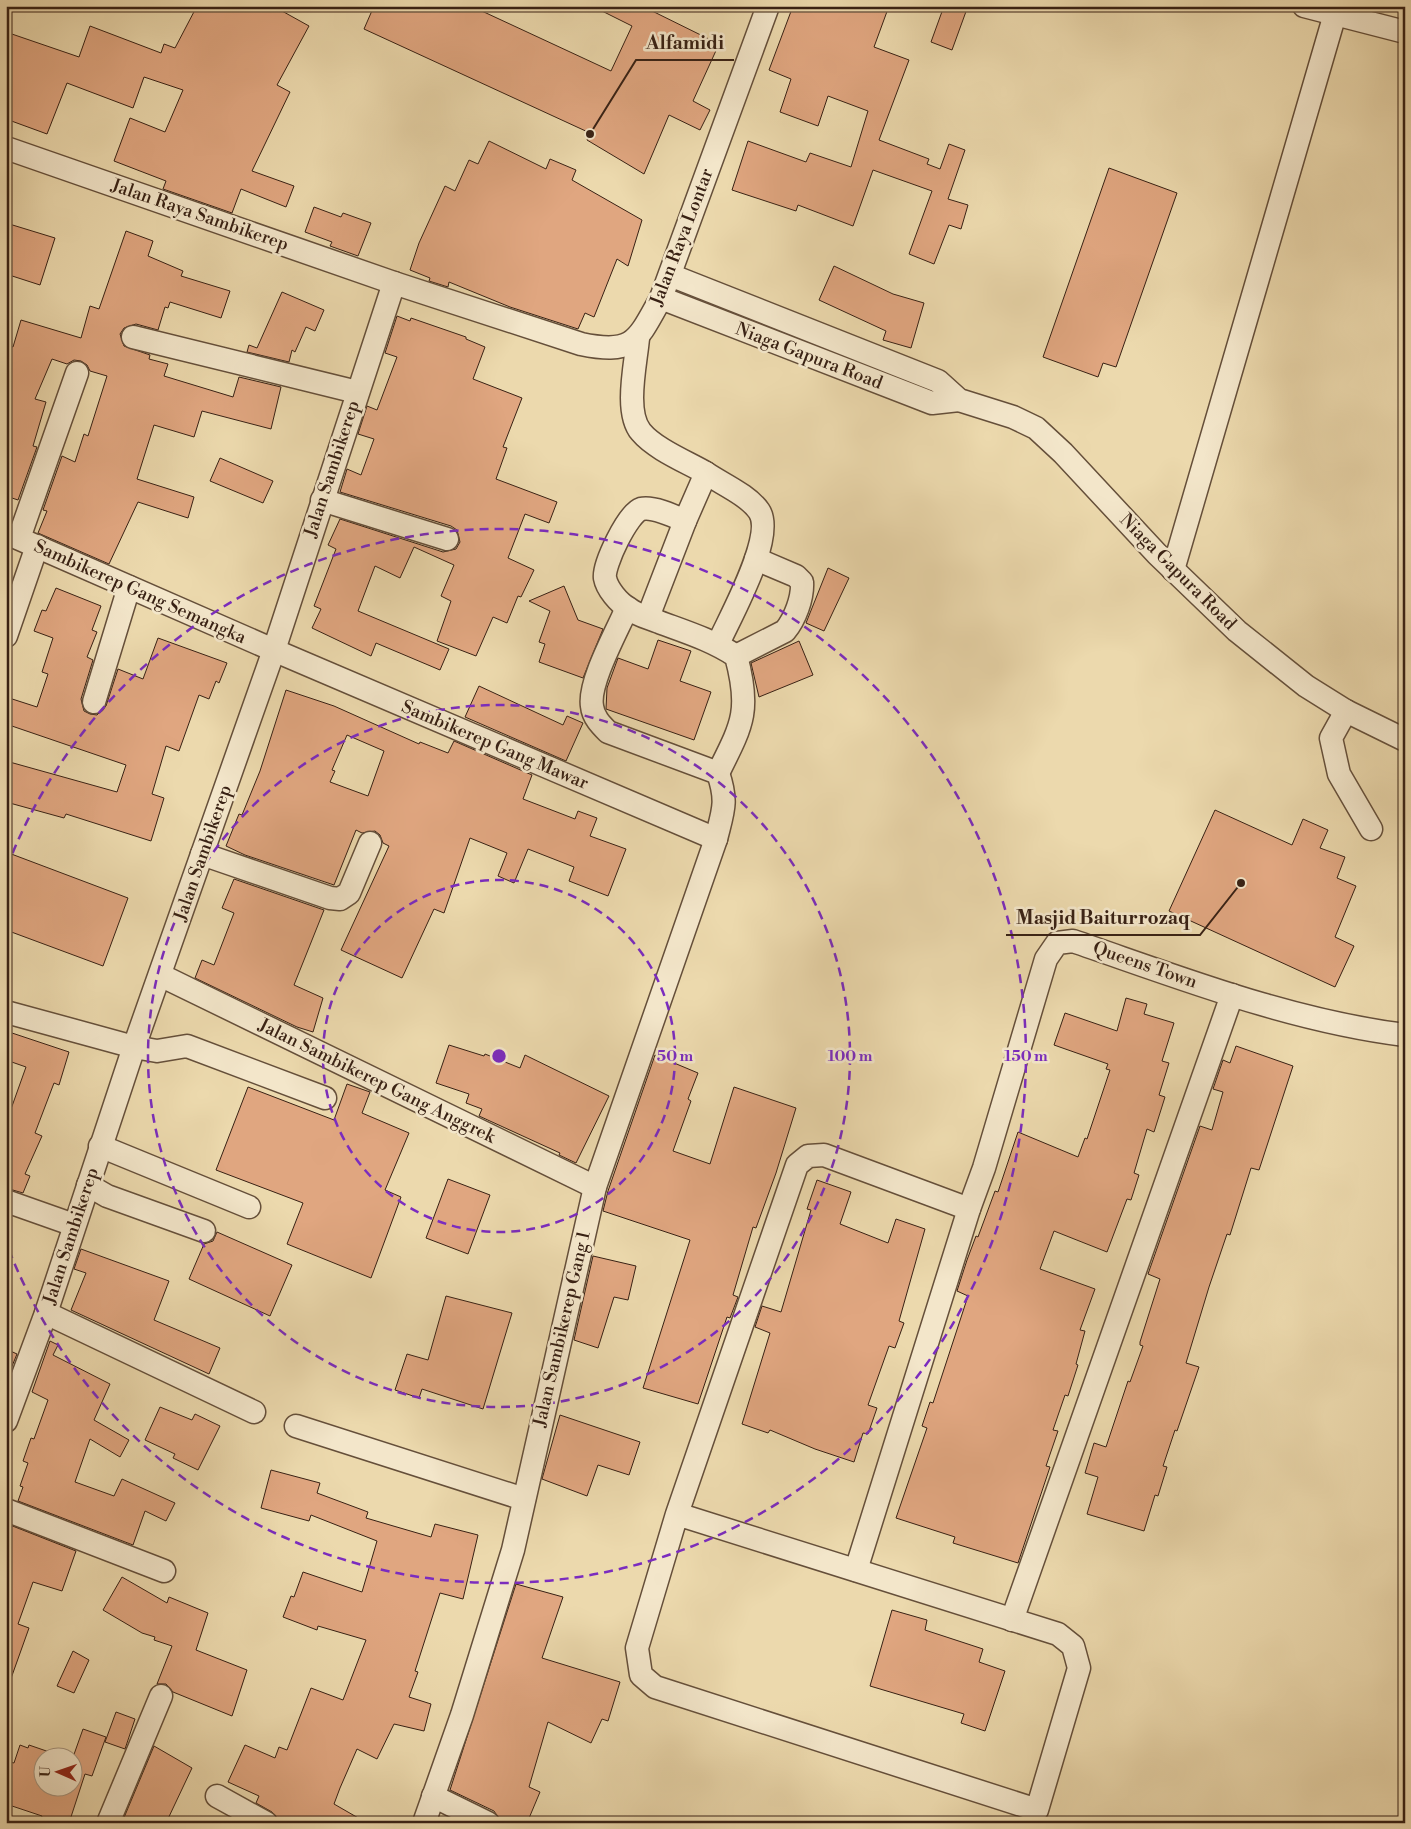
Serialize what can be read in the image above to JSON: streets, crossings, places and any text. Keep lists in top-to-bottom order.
{
  "streets": {
    "street": [
      "Jalan Raya Sambikerep",
      "Jalan Raya Lontar",
      "Niaga Gapura Road",
      "Jalan Sambikerep",
      "Sambikerep Gang Semangka",
      "Sambikerep Gang Mawar",
      "Queens Town",
      "Jalan Sambikerep Gang Anggrek",
      "Jalan Sambikerep Gang 1"
    ]
  },
  "crossings": [
    ["Jalan Raya Sambikerep", "Jalan Sambikerep"],
    ["Jalan Raya Lontar", "Niaga Gapura Road"],
    ["Jalan Sambikerep", "Sambikerep Gang Semangka"],
    ["Jalan Sambikerep", "Sambikerep Gang Mawar"],
    ["Jalan Sambikerep", "Jalan Sambikerep Gang Anggrek"],
    ["Sambikerep Gang Semangka", "Sambikerep Gang Mawar"],
    ["Sambikerep Gang Mawar", "Jalan Sambikerep Gang 1"],
    ["Jalan Sambikerep Gang Anggrek", "Jalan Sambikerep Gang 1"]
  ],
  "places": ["Alfamidi", "Masjid Baiturrozaq"],
  "north": "left",
  "rings": ["50 m", "100 m", "150 m"]
}
